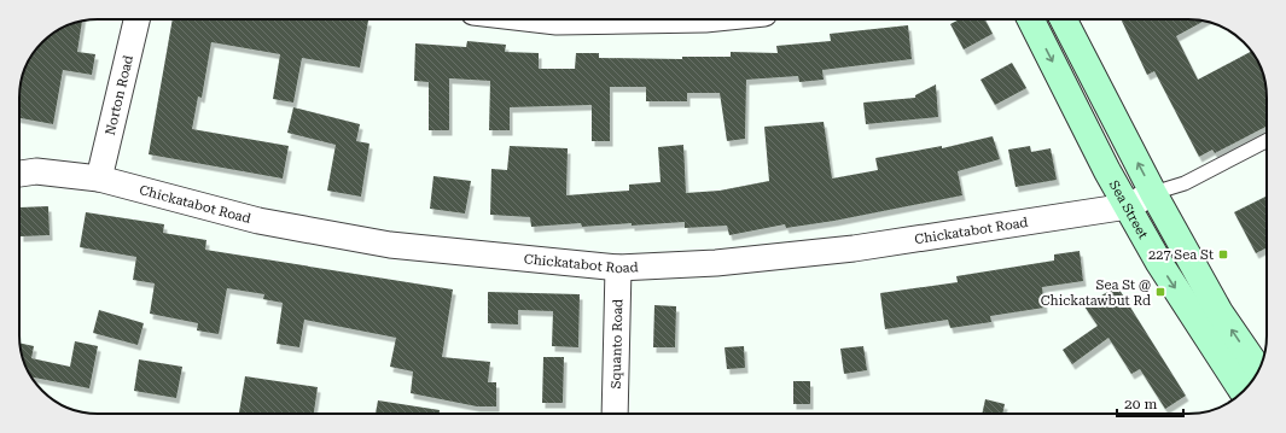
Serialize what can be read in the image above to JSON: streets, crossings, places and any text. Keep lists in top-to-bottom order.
{
  "streets": {
    "main road": ["Sea Street"],
    "street": ["Norton Road", "Chickatabot Road", "Squanto Road"]
  },
  "crossings": [
    ["Norton Road", "Chickatabot Road"],
    ["Chickatabot Road", "Sea Street"],
    ["Chickatabot Road", "Squanto Road"]
  ],
  "places": {
    "transit": ["227 Sea St", "Sea St @ Chickatawbut Rd"]
  },
  "scale_bar": "20 m"
}
